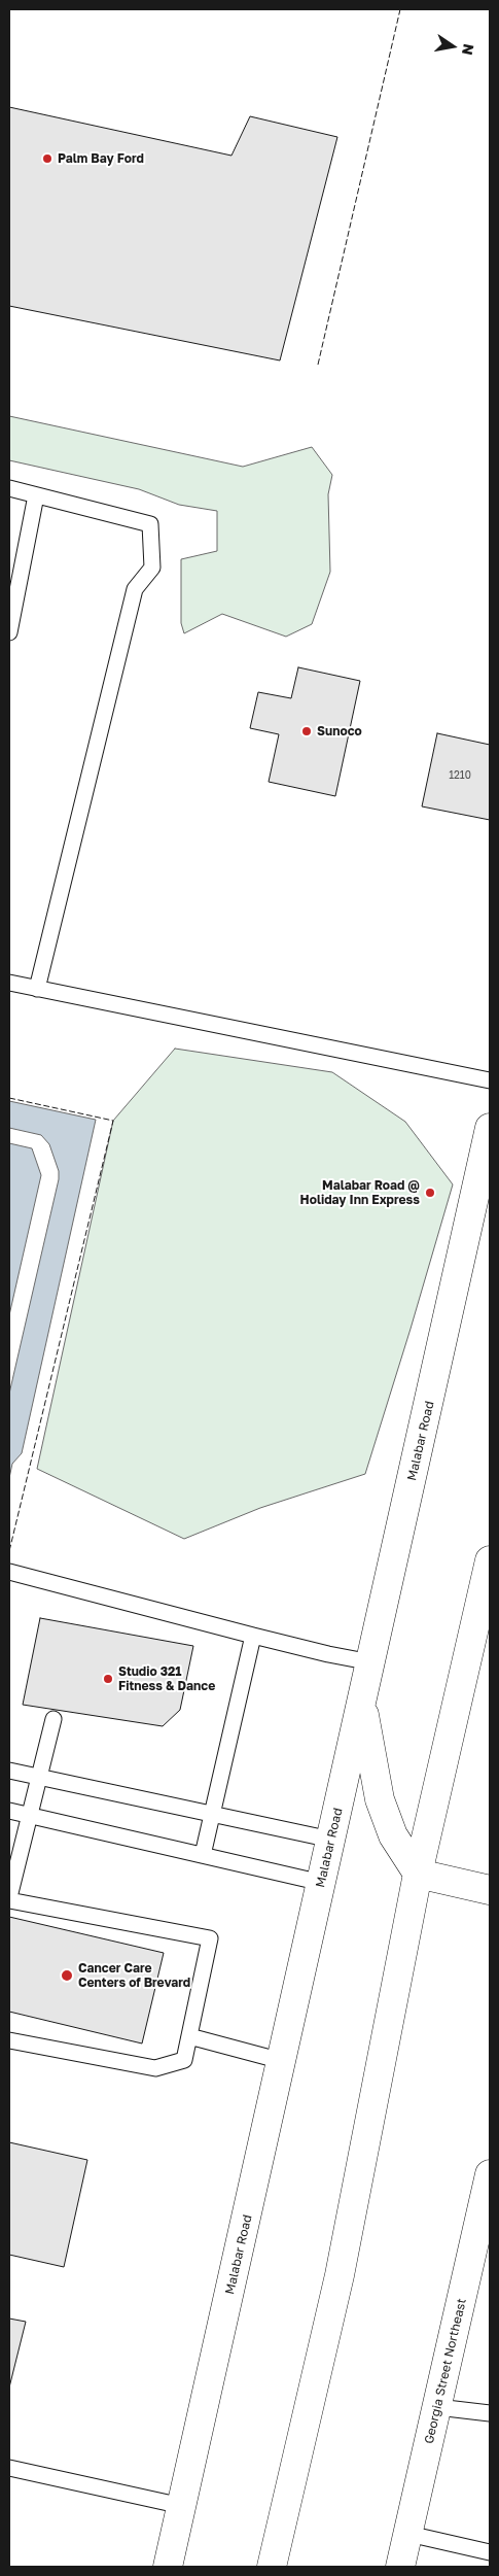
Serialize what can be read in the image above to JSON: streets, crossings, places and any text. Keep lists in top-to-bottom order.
{
  "streets": {
    "main road": ["Malabar Road", "Georgia Street Northeast"]
  },
  "places": [
    "Palm Bay Ford",
    "Sunoco",
    "Malabar Road @ Holiday Inn Express",
    "Studio 321 Fitness & Dance",
    "Cancer Care Centers of Brevard"
  ],
  "house_numbers": ["1210"],
  "north": "right"
}
